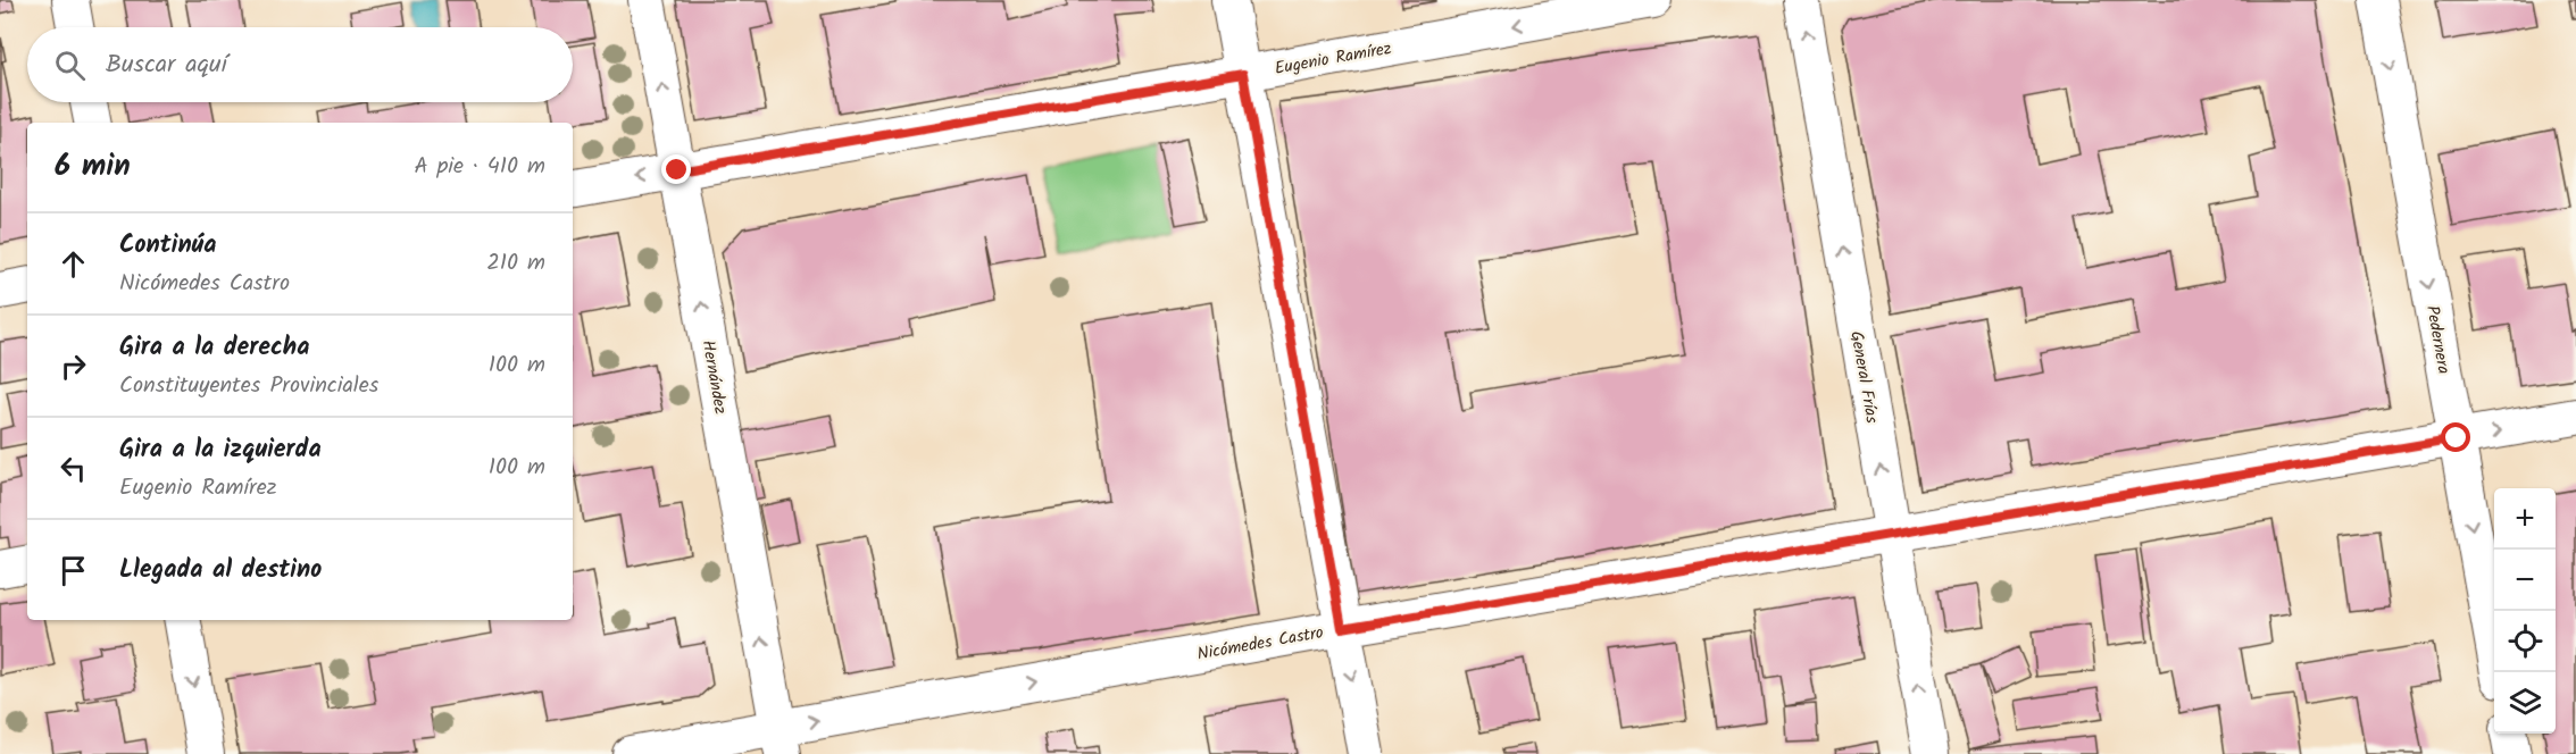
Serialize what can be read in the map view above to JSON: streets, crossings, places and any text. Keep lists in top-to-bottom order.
{
  "streets": {
    "street": [
      "Eugenio Ramírez",
      "Pedernera",
      "Hernández",
      "General Frías",
      "Nicómedes Castro"
    ]
  },
  "crossings": [
    ["Eugenio Ramírez", "Hernández"],
    ["Pedernera", "Nicómedes Castro"],
    ["Hernández", "Nicómedes Castro"],
    ["General Frías", "Nicómedes Castro"]
  ],
  "one_way": [
    "Eugenio Ramírez",
    "Pedernera",
    "Hernández",
    "General Frías",
    "Nicómedes Castro"
  ],
  "page": {
    "search": "Buscar aquí",
    "heading": ["6 min", "A pie · 410 m"],
    "list": [
      ["Continúa", "Nicómedes Castro", "210 m"],
      ["Gira a la derecha", "Constituyentes Provinciales", "100 m"],
      ["Gira a la izquierda", "Eugenio Ramírez", "100 m"],
      "Llegada al destino"
    ],
    "map_buttons": ["+", "−"]
  }
}
